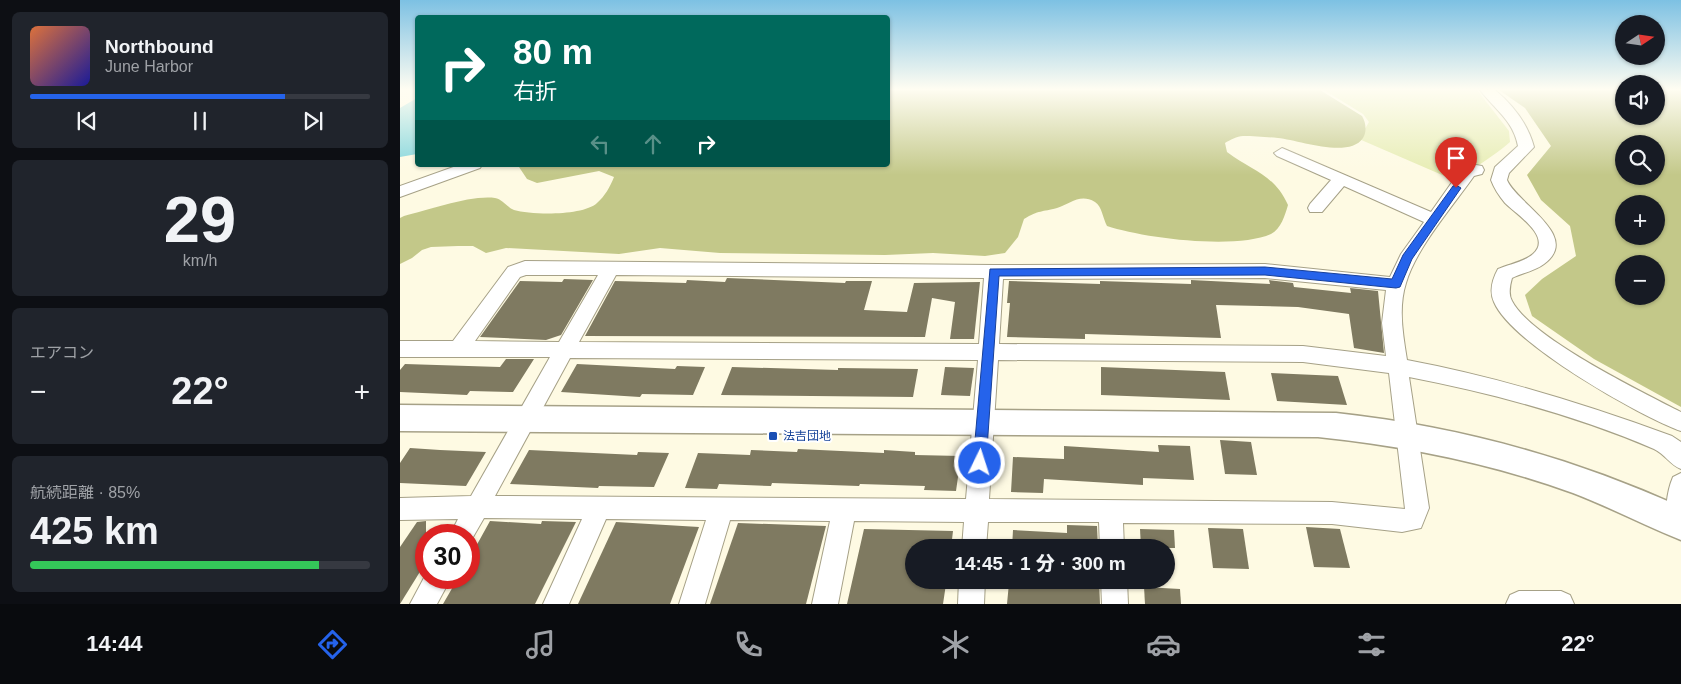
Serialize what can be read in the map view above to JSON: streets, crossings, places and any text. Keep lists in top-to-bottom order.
{
  "places": {
    "transit": ["法吉団地"]
  },
  "north": "right",
  "page": {
    "map_buttons": ["+", "−"],
    "turn": ["80 m", "右折"],
    "song": ["Northbound", "June Harbor"],
    "tile": [
      ["29", "km/h"],
      "エアコン",
      ["航続距離 · 85%", "425 km"]
    ],
    "heat": ["−", "22°", "+"],
    "limit": "30",
    "trip": "14:45 · 1 分 · 300 m",
    "tabs": ["14:44", "22°"]
  }
}
